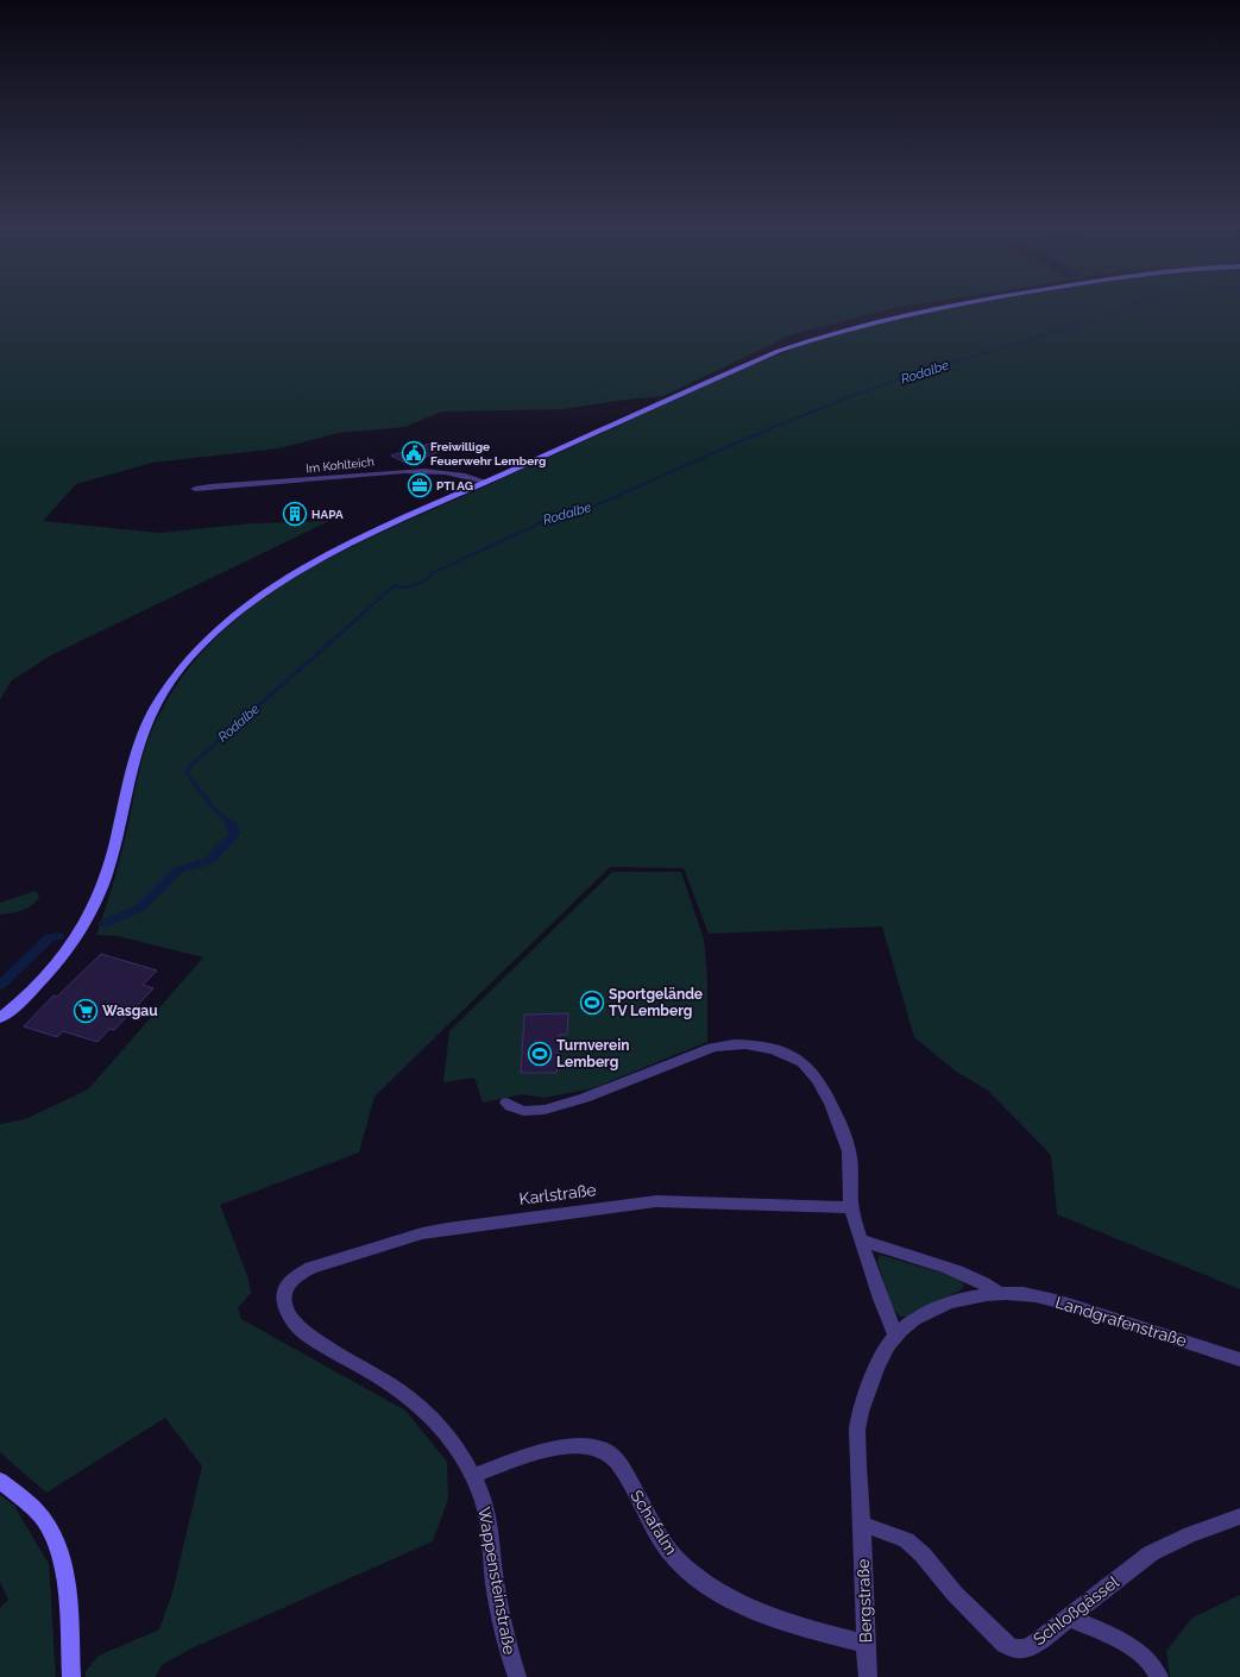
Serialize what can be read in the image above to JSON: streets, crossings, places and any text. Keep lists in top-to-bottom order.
{
  "streets": {
    "street": [
      "Im Kohlteich",
      "Karlstraße",
      "Landgrafenstraße",
      "Schafalm",
      "Wappensteinstraße",
      "Bergstraße",
      "Schloßgässel"
    ]
  },
  "crossings": [
    ["Karlstraße", "Wappensteinstraße"],
    ["Landgrafenstraße", "Bergstraße"],
    ["Landgrafenstraße", "Schloßgässel"],
    ["Schafalm", "Wappensteinstraße"],
    ["Schafalm", "Bergstraße"],
    ["Bergstraße", "Schloßgässel"]
  ],
  "water": ["Rodalbe"],
  "places": {
    "public building": ["Freiwillige Feuerwehr Lemberg"],
    "office": ["PTI AG"],
    "building": ["HAPA"],
    "sports": ["Sportgelände TV Lemberg", "Turnverein Lemberg"],
    "supermarket": ["Wasgau"]
  }
}
